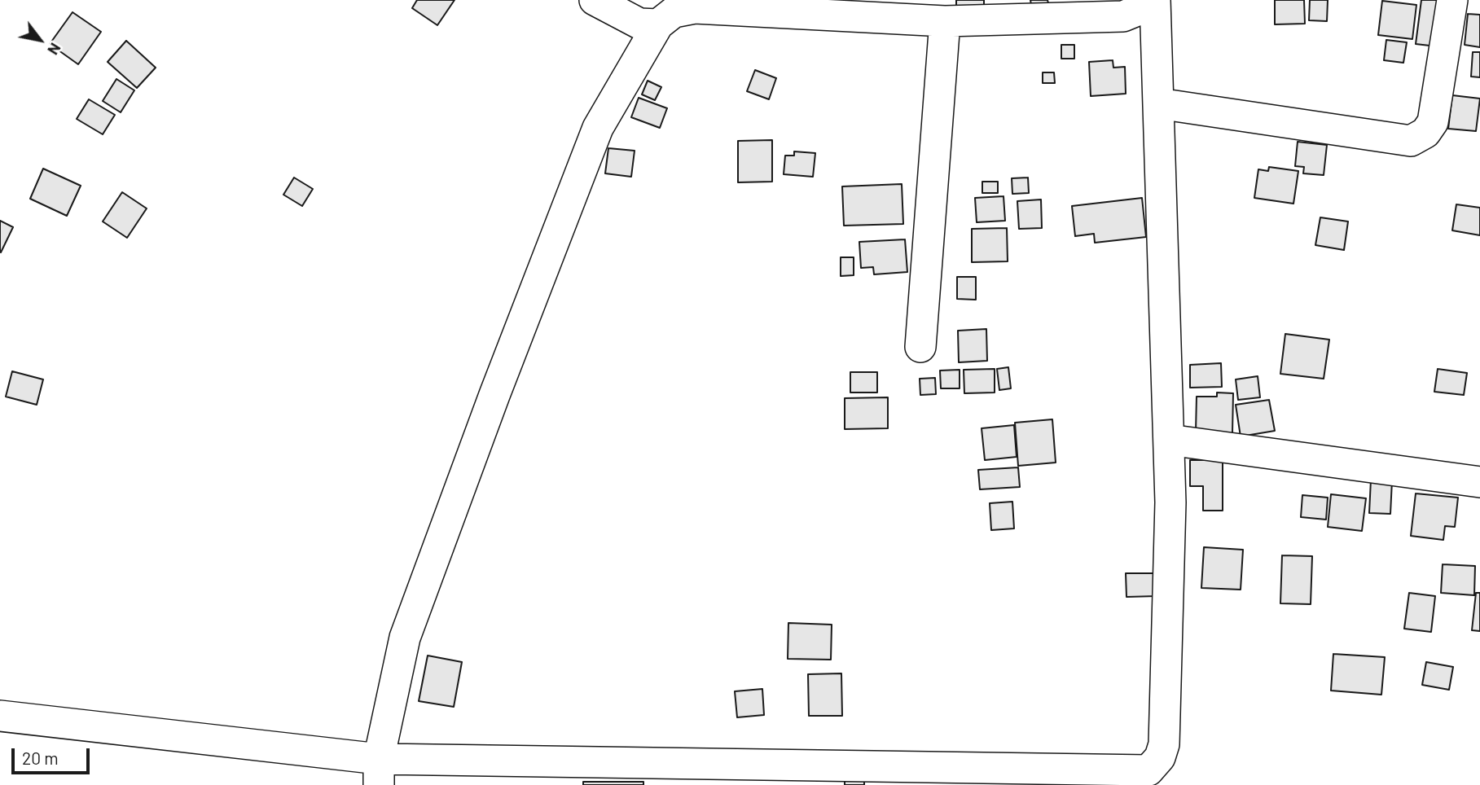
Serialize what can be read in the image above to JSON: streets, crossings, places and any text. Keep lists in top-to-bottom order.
{
  "scale_bar": "20 m",
  "north": "bottom right"
}
